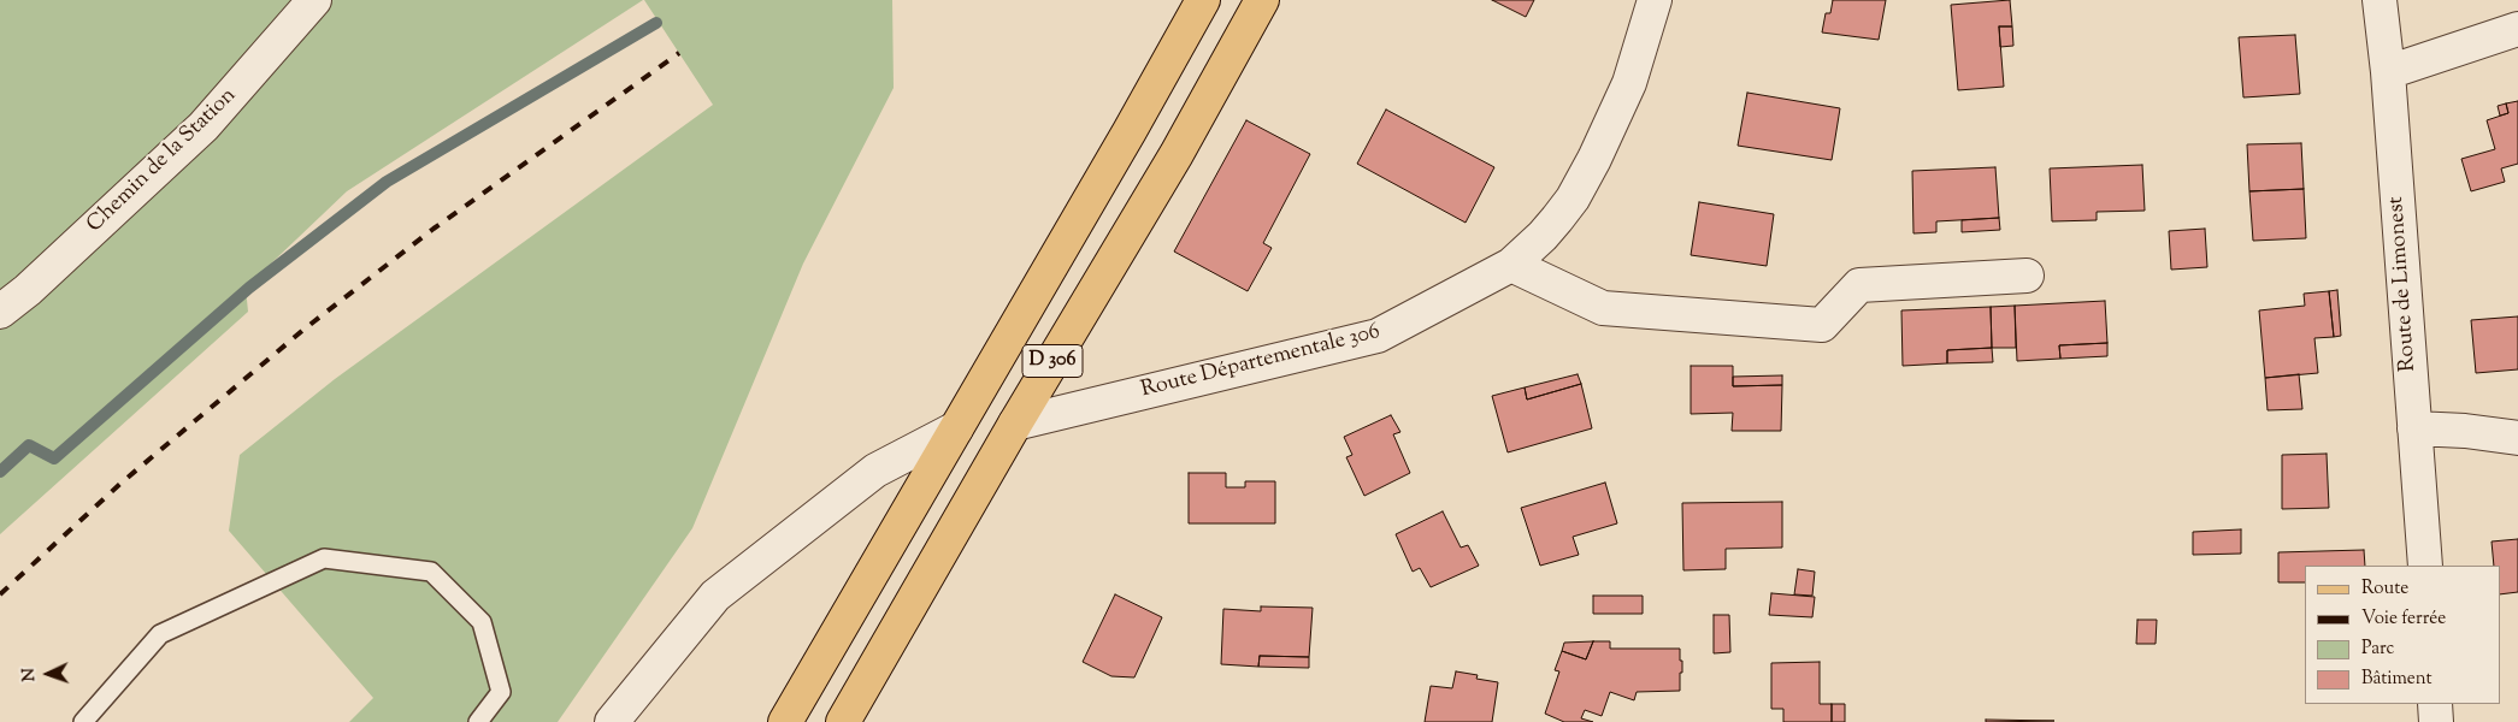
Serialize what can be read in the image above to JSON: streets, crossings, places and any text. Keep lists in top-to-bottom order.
{
  "streets": {
    "main road": ["D 306"],
    "street": ["Chemin de la Station", "Route de Limonest", "Route Départementale 306"]
  },
  "crossings": [
    ["D 306", "Route Départementale 306"]
  ],
  "legend": [
    "Route",
    "Voie ferrée",
    "Parc",
    "Bâtiment"
  ],
  "north": "left"
}
